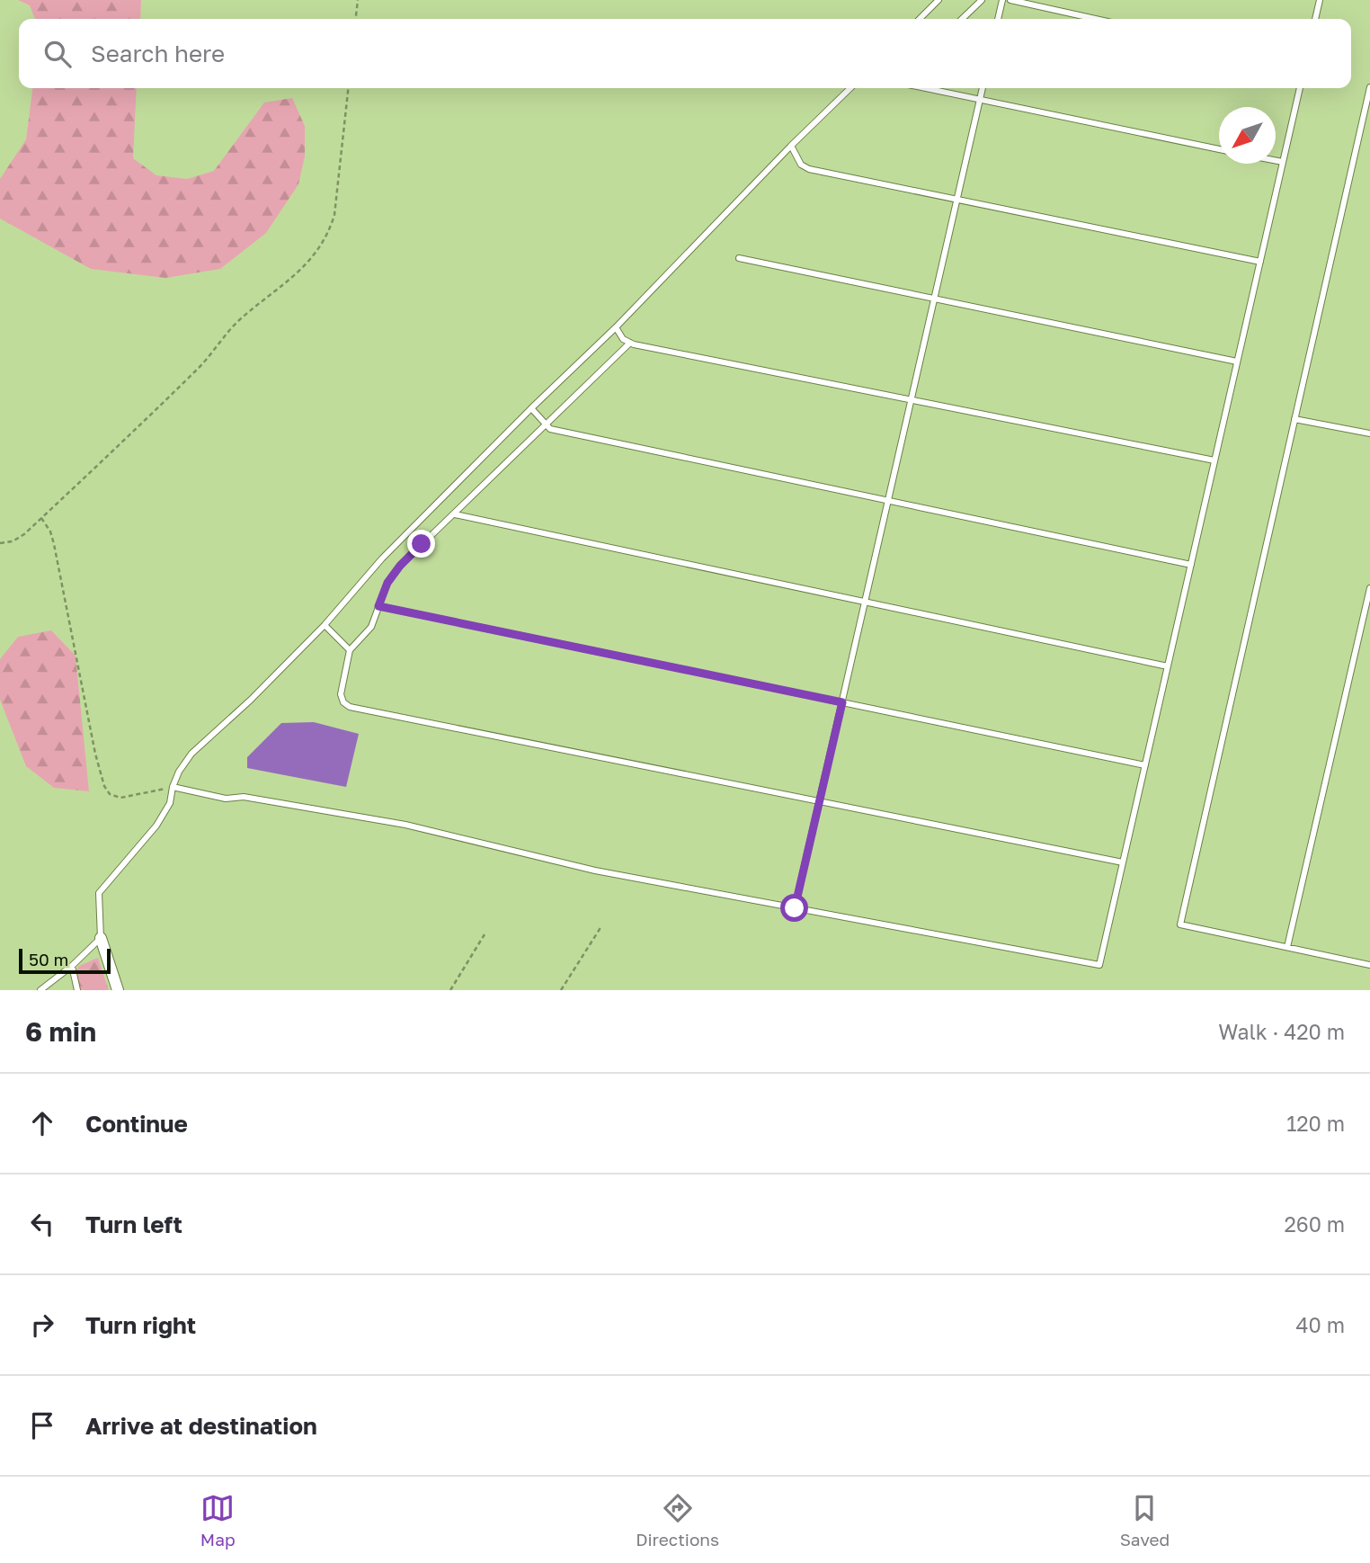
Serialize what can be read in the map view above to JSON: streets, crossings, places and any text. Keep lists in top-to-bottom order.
{
  "scale_bar": "50 m",
  "north": "bottom left",
  "page": {
    "search": "Search here",
    "scale": "50 m",
    "heading": ["6 min", "Walk · 420 m"],
    "list": [
      ["Continue", "120 m"],
      ["Turn left", "260 m"],
      ["Turn right", "40 m"],
      "Arrive at destination"
    ],
    "nav": ["Map", "Directions", "Saved"]
  }
}
